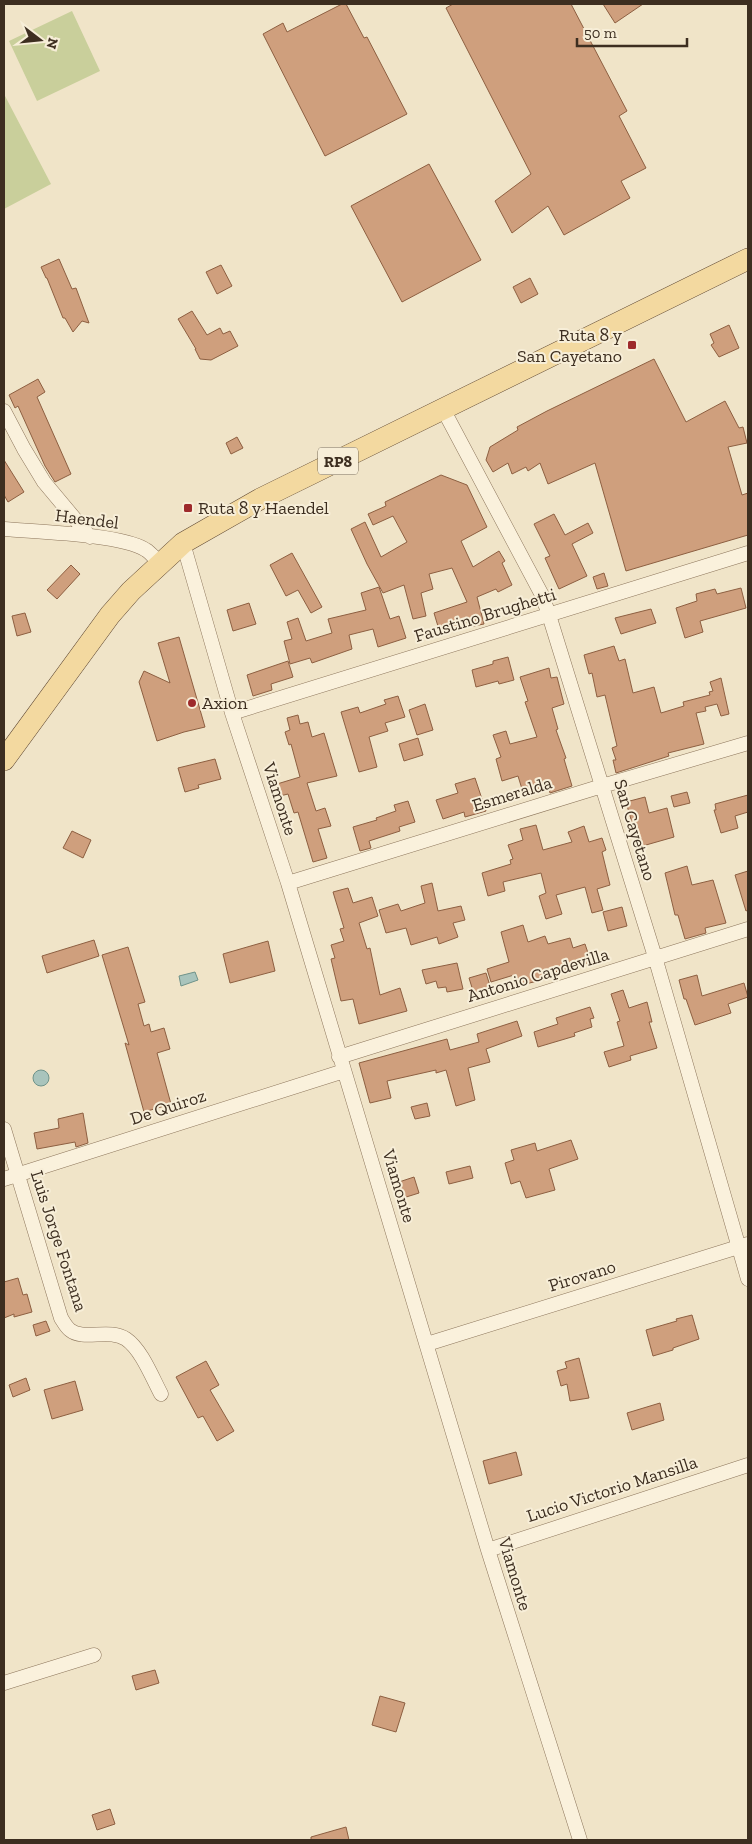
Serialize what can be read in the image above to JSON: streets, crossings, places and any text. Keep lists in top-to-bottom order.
{
  "streets": {
    "main road": ["RP8"],
    "street": [
      "Haendel",
      "Faustino Brughetti",
      "Esmeralda",
      "Viamonte",
      "San Cayetano",
      "Antonio Capdevilla",
      "De Quiroz",
      "Luis Jorge Fontana",
      "Pirovano",
      "Lucio Victorio Mansilla"
    ]
  },
  "crossings": [
    ["RP8", "Haendel"],
    ["RP8", "Viamonte"],
    ["RP8", "San Cayetano"],
    ["Faustino Brughetti", "Viamonte"],
    ["Faustino Brughetti", "San Cayetano"],
    ["Esmeralda", "Viamonte"],
    ["Esmeralda", "San Cayetano"],
    ["Viamonte", "Antonio Capdevilla"],
    ["Viamonte", "De Quiroz"],
    ["Viamonte", "Pirovano"],
    ["Viamonte", "Lucio Victorio Mansilla"],
    ["San Cayetano", "Antonio Capdevilla"],
    ["San Cayetano", "Pirovano"],
    ["De Quiroz", "Luis Jorge Fontana"]
  ],
  "places": {
    "transit": ["Ruta 8 y San Cayetano", "Ruta 8 y Haendel"],
    "other": ["Axion"]
  },
  "scale_bar": "50 m",
  "north": "right"
}
